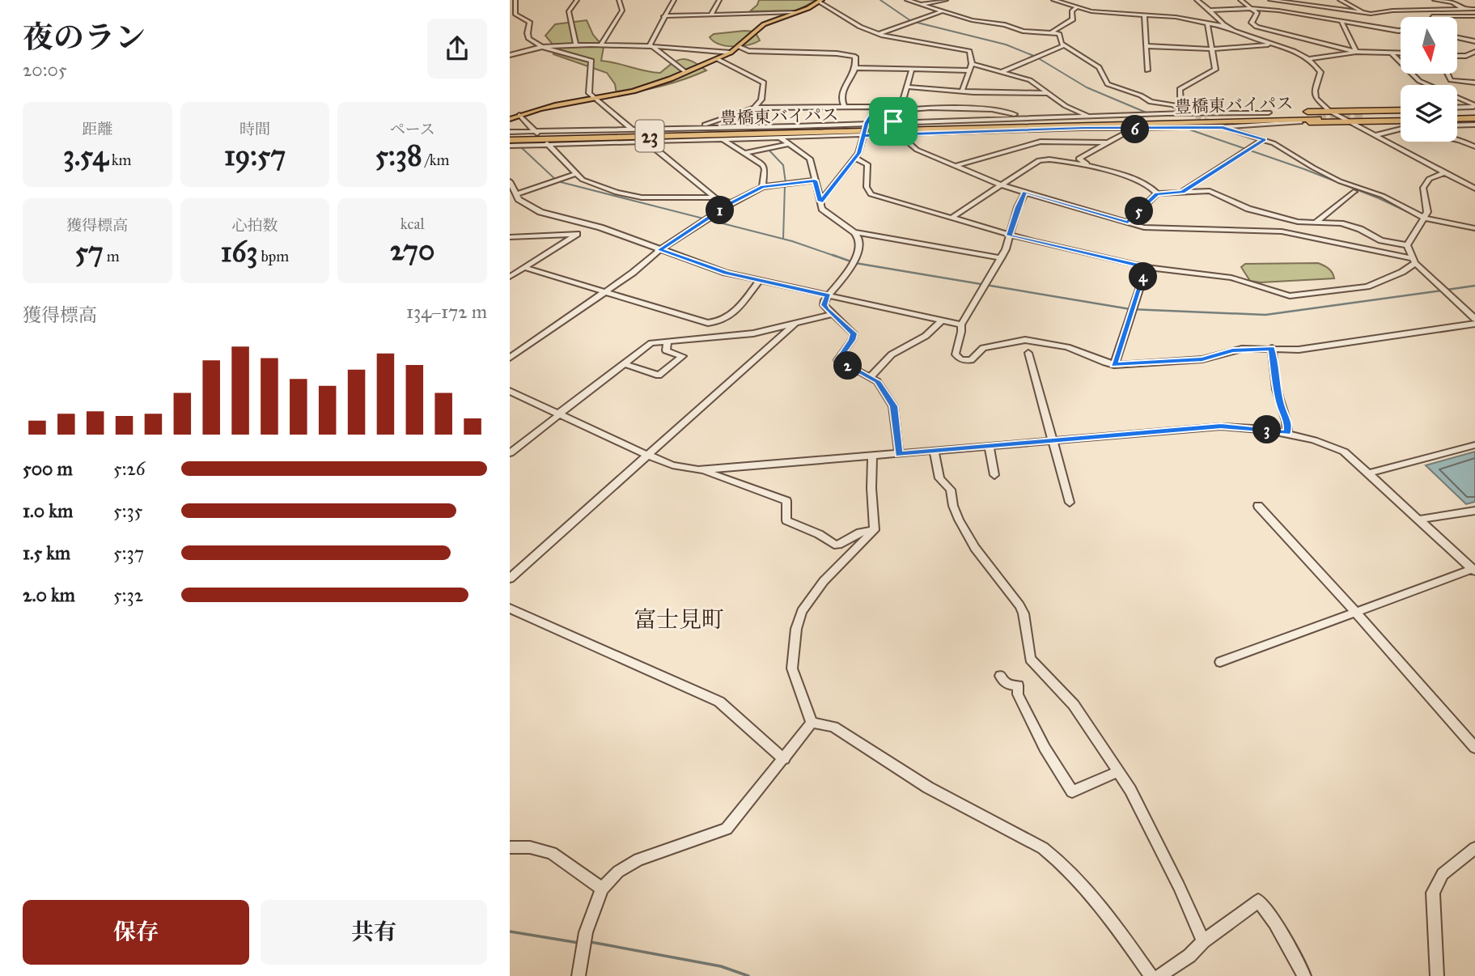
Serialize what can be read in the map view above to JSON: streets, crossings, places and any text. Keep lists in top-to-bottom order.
{
  "streets": {
    "highway": ["豊橋東バイパス", "23"]
  },
  "crossings": [
    ["豊橋東バイパス", "23"]
  ],
  "districts": ["富士見町"],
  "north": "bottom",
  "page": {
    "heading": ["夜のラン", "20:05"],
    "stats": [
      ["距離", "3.54 km"],
      ["時間", "19:57"],
      ["ペース", "5:38 /km"],
      ["獲得標高", "57 m"],
      ["心拍数", "163 bpm"],
      ["kcal", "270"]
    ],
    "pins": [
      "6",
      "1",
      "5",
      "4",
      "2",
      "3"
    ],
    "chart": ["獲得標高", "134–172 m"],
    "list": [
      {
        "name": "500 m",
        "note": "5:26"
      },
      {
        "name": "1.0 km",
        "note": "5:35"
      },
      {
        "name": "1.5 km",
        "note": "5:37"
      },
      {
        "name": "2.0 km",
        "note": "5:32"
      }
    ],
    "buttons": ["保存", "共有"]
  }
}
